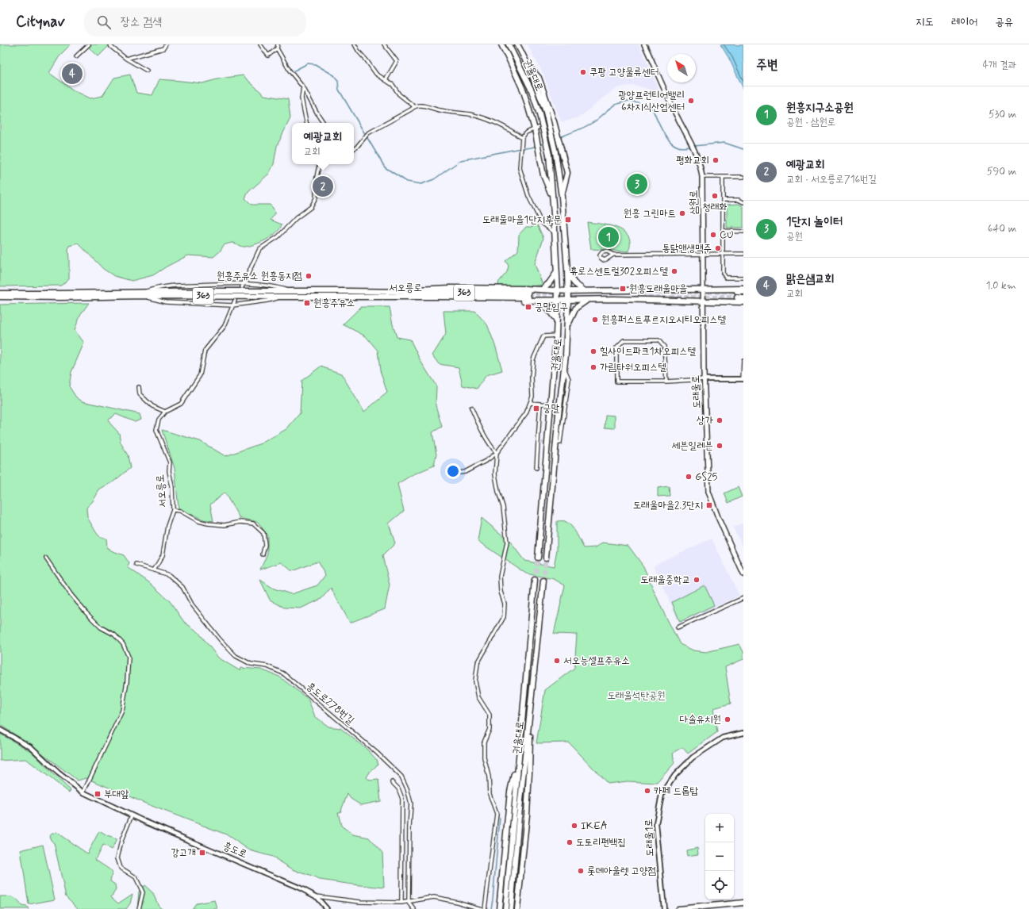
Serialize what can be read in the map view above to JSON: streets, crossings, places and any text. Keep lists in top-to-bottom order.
{
  "streets": {
    "main road": [
      "권율대로",
      "삼원로",
      "서오릉로",
      "363",
      "도래울로"
    ],
    "street": ["흥도로278번길", "도래울1로", "흥도로"]
  },
  "crossings": [
    ["삼원로", "도래울로"],
    ["서오릉로", "흥도로278번길"]
  ],
  "parks": ["도래울석탄공원"],
  "places": {
    "other": [
      "쿠팡 고양물류센터",
      "광양프런티어밸리 6차지식산업센터",
      "평화교회",
      "청래화",
      "원흥 그린마트",
      "CU",
      "통닭앤생맥주",
      "휴로스센트럴302오피스텔",
      "원흥주유소 원흥동지점",
      "원흥퍼스트푸르지오시티오피스텔",
      "힐사이드파크1차오피스텔",
      "가림타워오피스텔",
      "상가",
      "세븐일레븐",
      "GS25",
      "도래울중학교",
      "서오능셀프주유소",
      "다솔유치원",
      "카페 드롭탑",
      "IKEA",
      "도토리편백집",
      "롯데아울렛 고양점"
    ],
    "transit": [
      "도래물마을1단지후문",
      "원흥도래울마을",
      "원흥주유소",
      "궁말입구",
      "궁말",
      "도래울마을2.3단지",
      "부대앞",
      "강고개"
    ]
  },
  "north": "top left",
  "page": {
    "header": "Citynav",
    "search": "장소 검색",
    "nav": ["지도", "레이어", "공유"],
    "heading": ["주변", "4개 결과"],
    "pins": [
      "4",
      "3",
      "2",
      "1"
    ],
    "list": [
      {
        "mark": "1",
        "name": "원흥지구소공원",
        "note": "공원 · 삼원로",
        "value": "530 m"
      },
      {
        "mark": "2",
        "name": "예광교회",
        "note": "교회 · 서오릉로716번길",
        "value": "590 m"
      },
      {
        "mark": "3",
        "name": "1단지 놀이터",
        "note": "공원",
        "value": "640 m"
      },
      {
        "mark": "4",
        "name": "맑은샘교회",
        "note": "교회",
        "value": "1.0 km"
      }
    ],
    "popup": ["예광교회", "교회"],
    "map_buttons": ["+", "−"]
  }
}
